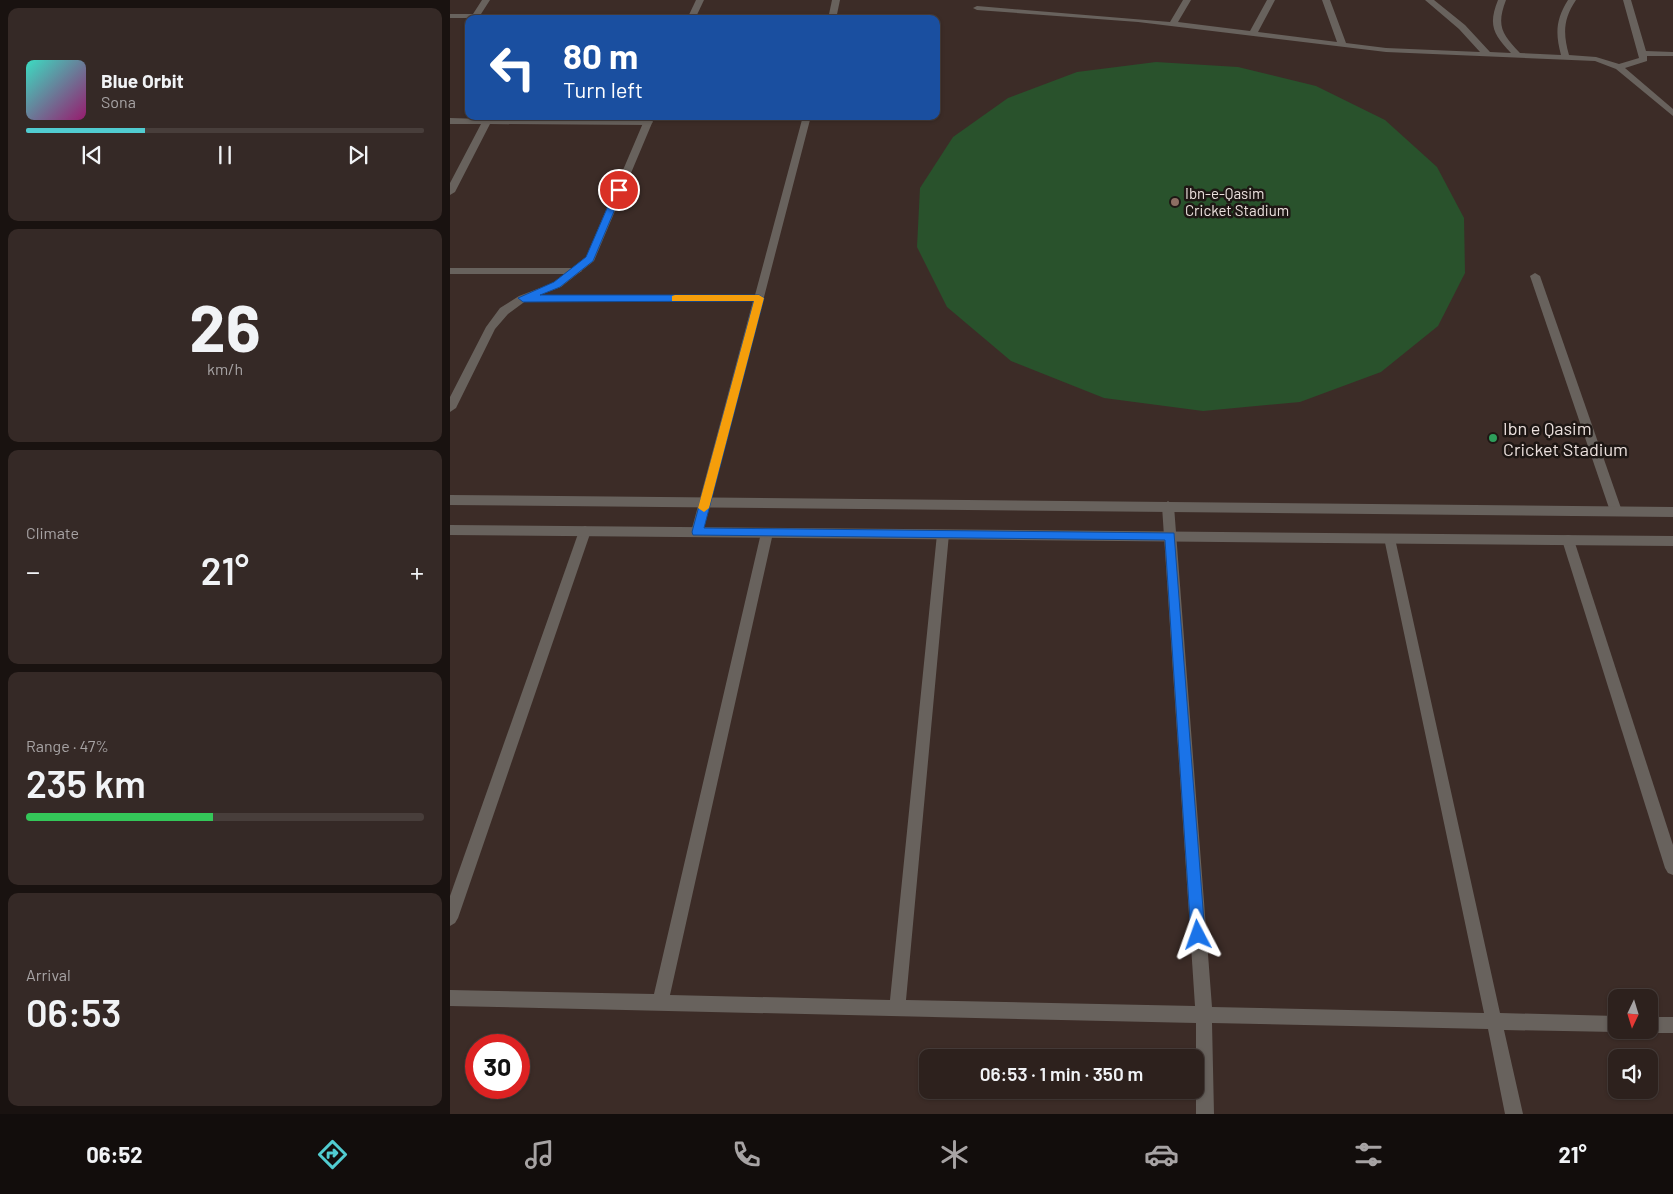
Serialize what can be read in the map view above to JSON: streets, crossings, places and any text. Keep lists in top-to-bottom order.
{
  "places": ["Ibn-e-Qasim Cricket Stadium", "Ibn e Qasim Cricket Stadium"],
  "north": "bottom",
  "page": {
    "turn": ["80 m", "Turn left"],
    "song": ["Blue Orbit", "Sona"],
    "tile": [
      ["26", "km/h"],
      "Climate",
      ["Range · 47%", "235 km"],
      ["Arrival", "06:53"]
    ],
    "heat": ["−", "21°", "+"],
    "limit": "30",
    "trip": "06:53 · 1 min · 350 m",
    "tabs": ["06:52", "21°"]
  }
}
